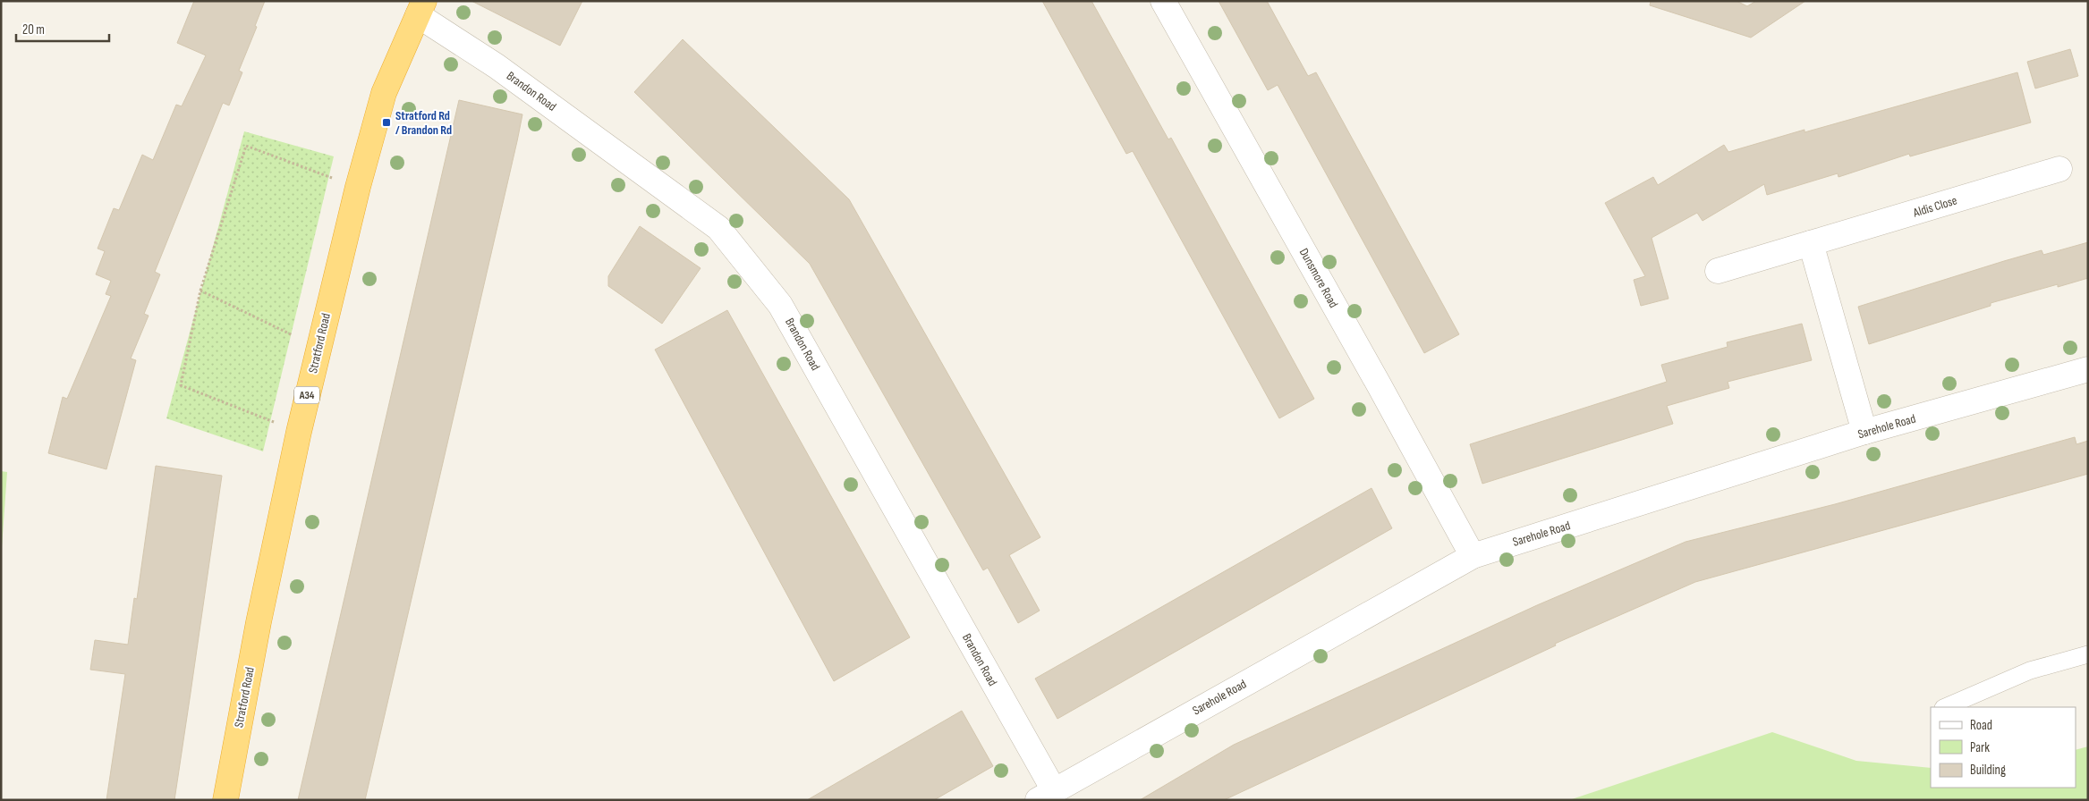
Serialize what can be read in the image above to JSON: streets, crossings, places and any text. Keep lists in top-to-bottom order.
{
  "streets": {
    "highway": ["Stratford Road", "A34"],
    "street": [
      "Brandon Road",
      "Aldis Close",
      "Dunsmore Road",
      "Sarehole Road"
    ]
  },
  "crossings": [
    ["Brandon Road", "Stratford Road"],
    ["Brandon Road", "Sarehole Road"],
    ["Dunsmore Road", "Sarehole Road"]
  ],
  "places": {
    "transit": ["Stratford Rd / Brandon Rd"]
  },
  "legend": ["Road", "Park", "Building"],
  "scale_bar": "20 m"
}
